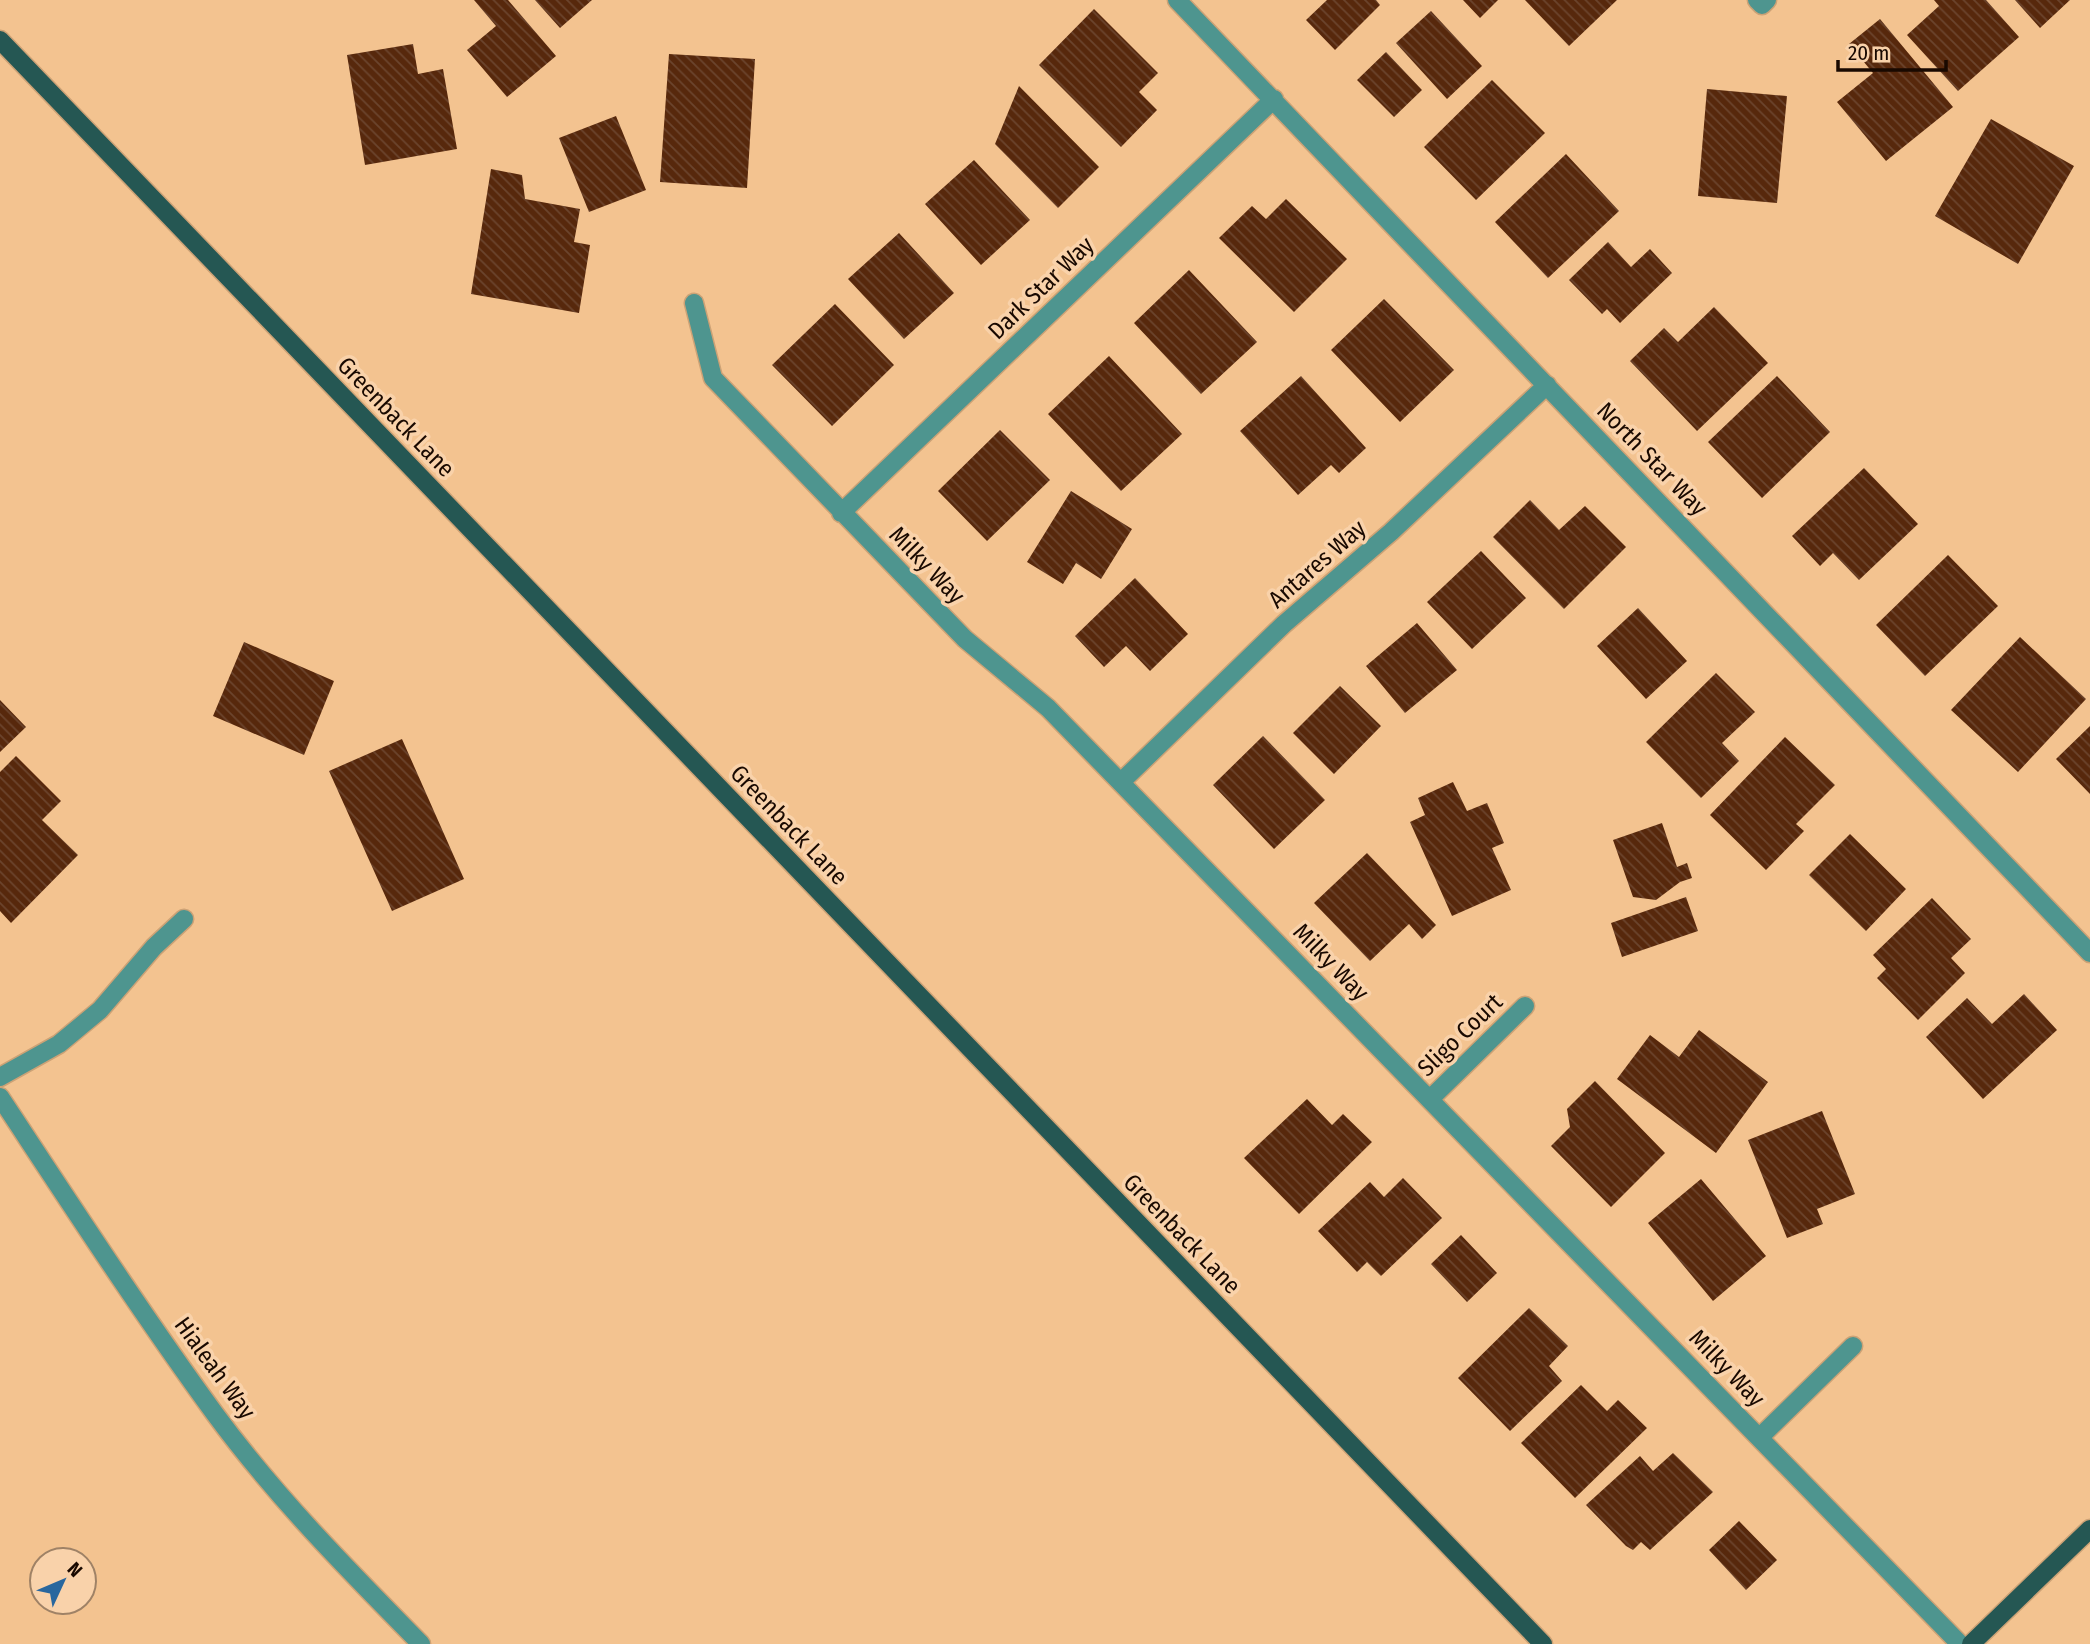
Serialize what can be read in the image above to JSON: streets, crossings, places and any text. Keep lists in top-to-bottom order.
{
  "streets": {
    "main road": ["Greenback Lane"],
    "street": [
      "Dark Star Way",
      "North Star Way",
      "Antares Way",
      "Milky Way",
      "Sligo Court",
      "Hialeah Way"
    ]
  },
  "crossings": [
    ["Dark Star Way", "North Star Way"],
    ["Dark Star Way", "Milky Way"],
    ["North Star Way", "Antares Way"],
    ["Antares Way", "Milky Way"],
    ["Milky Way", "Sligo Court"]
  ],
  "scale_bar": "20 m",
  "north": "top right"
}
